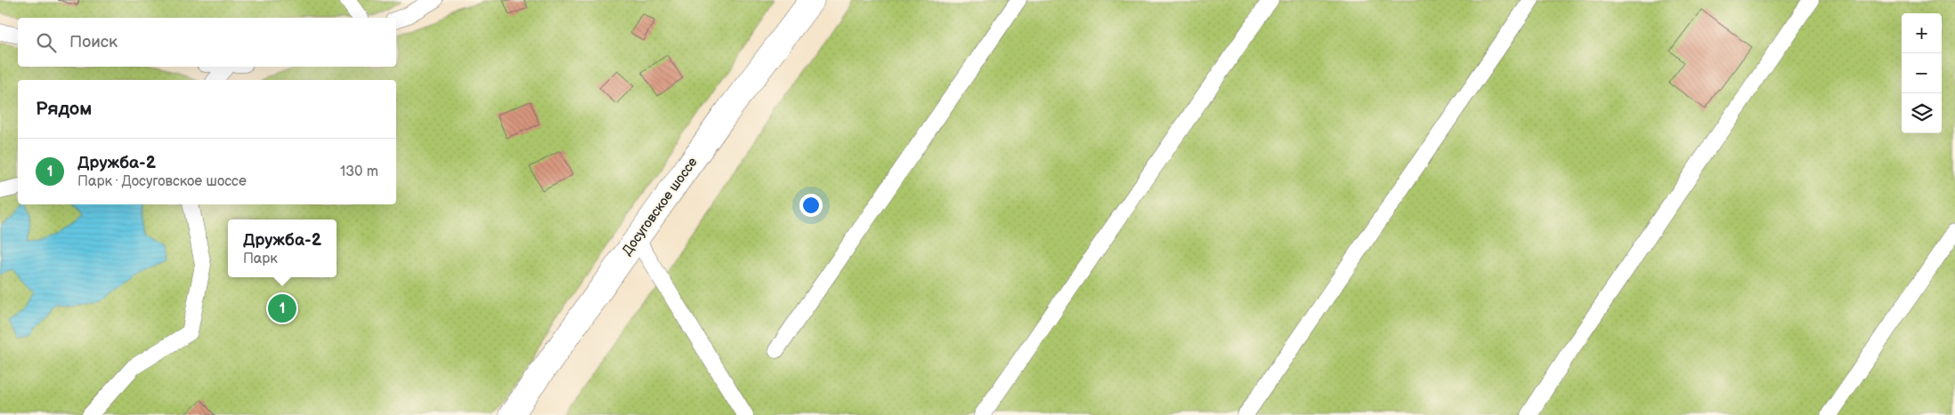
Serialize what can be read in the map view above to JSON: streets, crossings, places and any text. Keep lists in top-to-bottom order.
{
  "streets": {
    "main road": ["Досуговское шоссе"]
  },
  "page": {
    "map_buttons": ["+", "−"],
    "search": "Поиск",
    "heading": "Рядом",
    "list": [
      {
        "mark": "1",
        "name": "Дружба-2",
        "note": "Парк · Досуговское шоссе",
        "value": "130 m"
      }
    ],
    "popup": ["Дружба-2", "Парк"],
    "pins": "1"
  }
}
